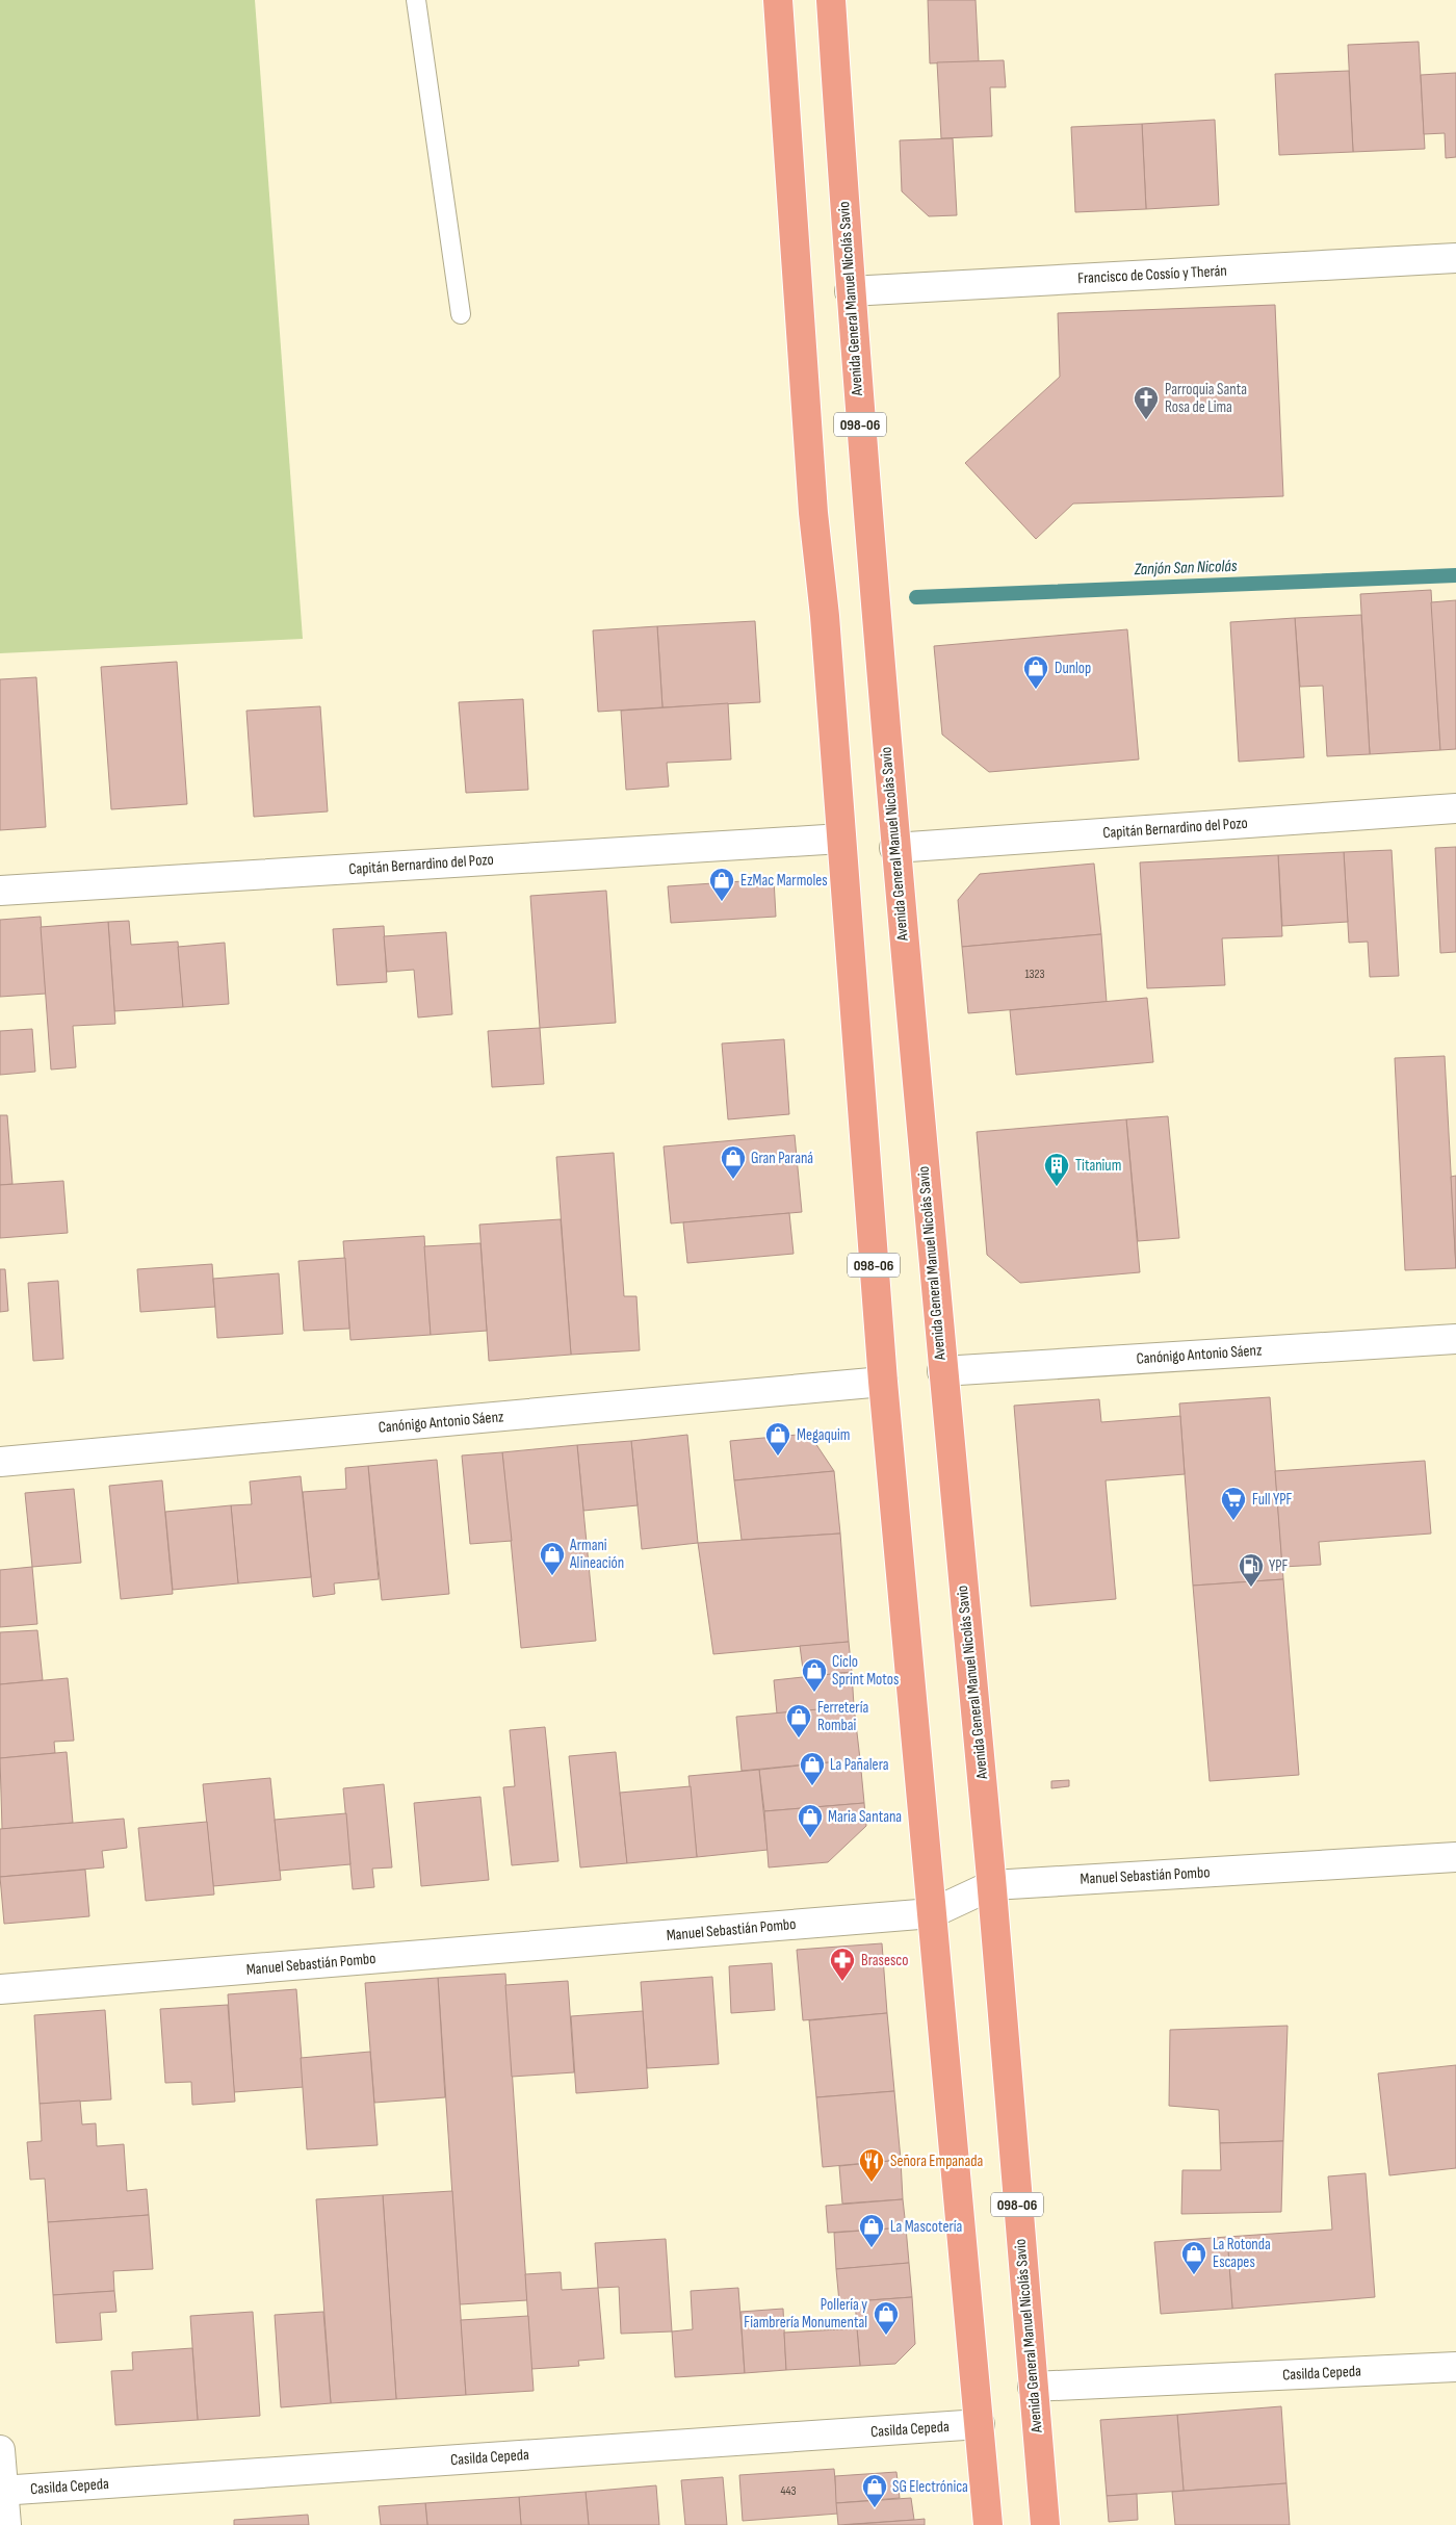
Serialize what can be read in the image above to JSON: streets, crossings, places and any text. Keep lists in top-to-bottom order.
{
  "streets": {
    "main road": ["Avenida General Manuel Nicolás Savio", "098-06"],
    "street": [
      "Francisco de Cossío y Therán",
      "Capitán Bernardino del Pozo",
      "Canónigo Antonio Sáenz",
      "Manuel Sebastián Pombo",
      "Casilda Cepeda"
    ]
  },
  "crossings": [
    ["Francisco de Cossío y Therán", "Avenida General Manuel Nicolás Savio"],
    ["Avenida General Manuel Nicolás Savio", "Capitán Bernardino del Pozo"],
    ["Avenida General Manuel Nicolás Savio", "Canónigo Antonio Sáenz"],
    ["Avenida General Manuel Nicolás Savio", "Manuel Sebastián Pombo"],
    ["Avenida General Manuel Nicolás Savio", "Casilda Cepeda"],
    ["098-06", "Capitán Bernardino del Pozo"],
    ["098-06", "Canónigo Antonio Sáenz"],
    ["098-06", "Manuel Sebastián Pombo"],
    ["098-06", "Casilda Cepeda"]
  ],
  "water": ["Zanjón San Nicolás"],
  "places": {
    "church": ["Parroquia Santa Rosa de Lima"],
    "shop": [
      "Dunlop",
      "EzMac Marmoles",
      "Gran Paraná",
      "Megaquim",
      "Armani Alineación",
      "Ciclo Sprint Motos",
      "Ferretería Rombai",
      "La Pañalera",
      "Maria Santana",
      "La Mascotería",
      "La Rotonda Escapes",
      "Pollería y Fiambrería Monumental",
      "SG Electrónica"
    ],
    "building": ["Titanium"],
    "supermarket": ["Full YPF"],
    "fuel station": ["YPF"],
    "pharmacy": ["Brasesco"],
    "restaurant": ["Señora Empanada"]
  },
  "house_numbers": ["1323", "443"]
}
